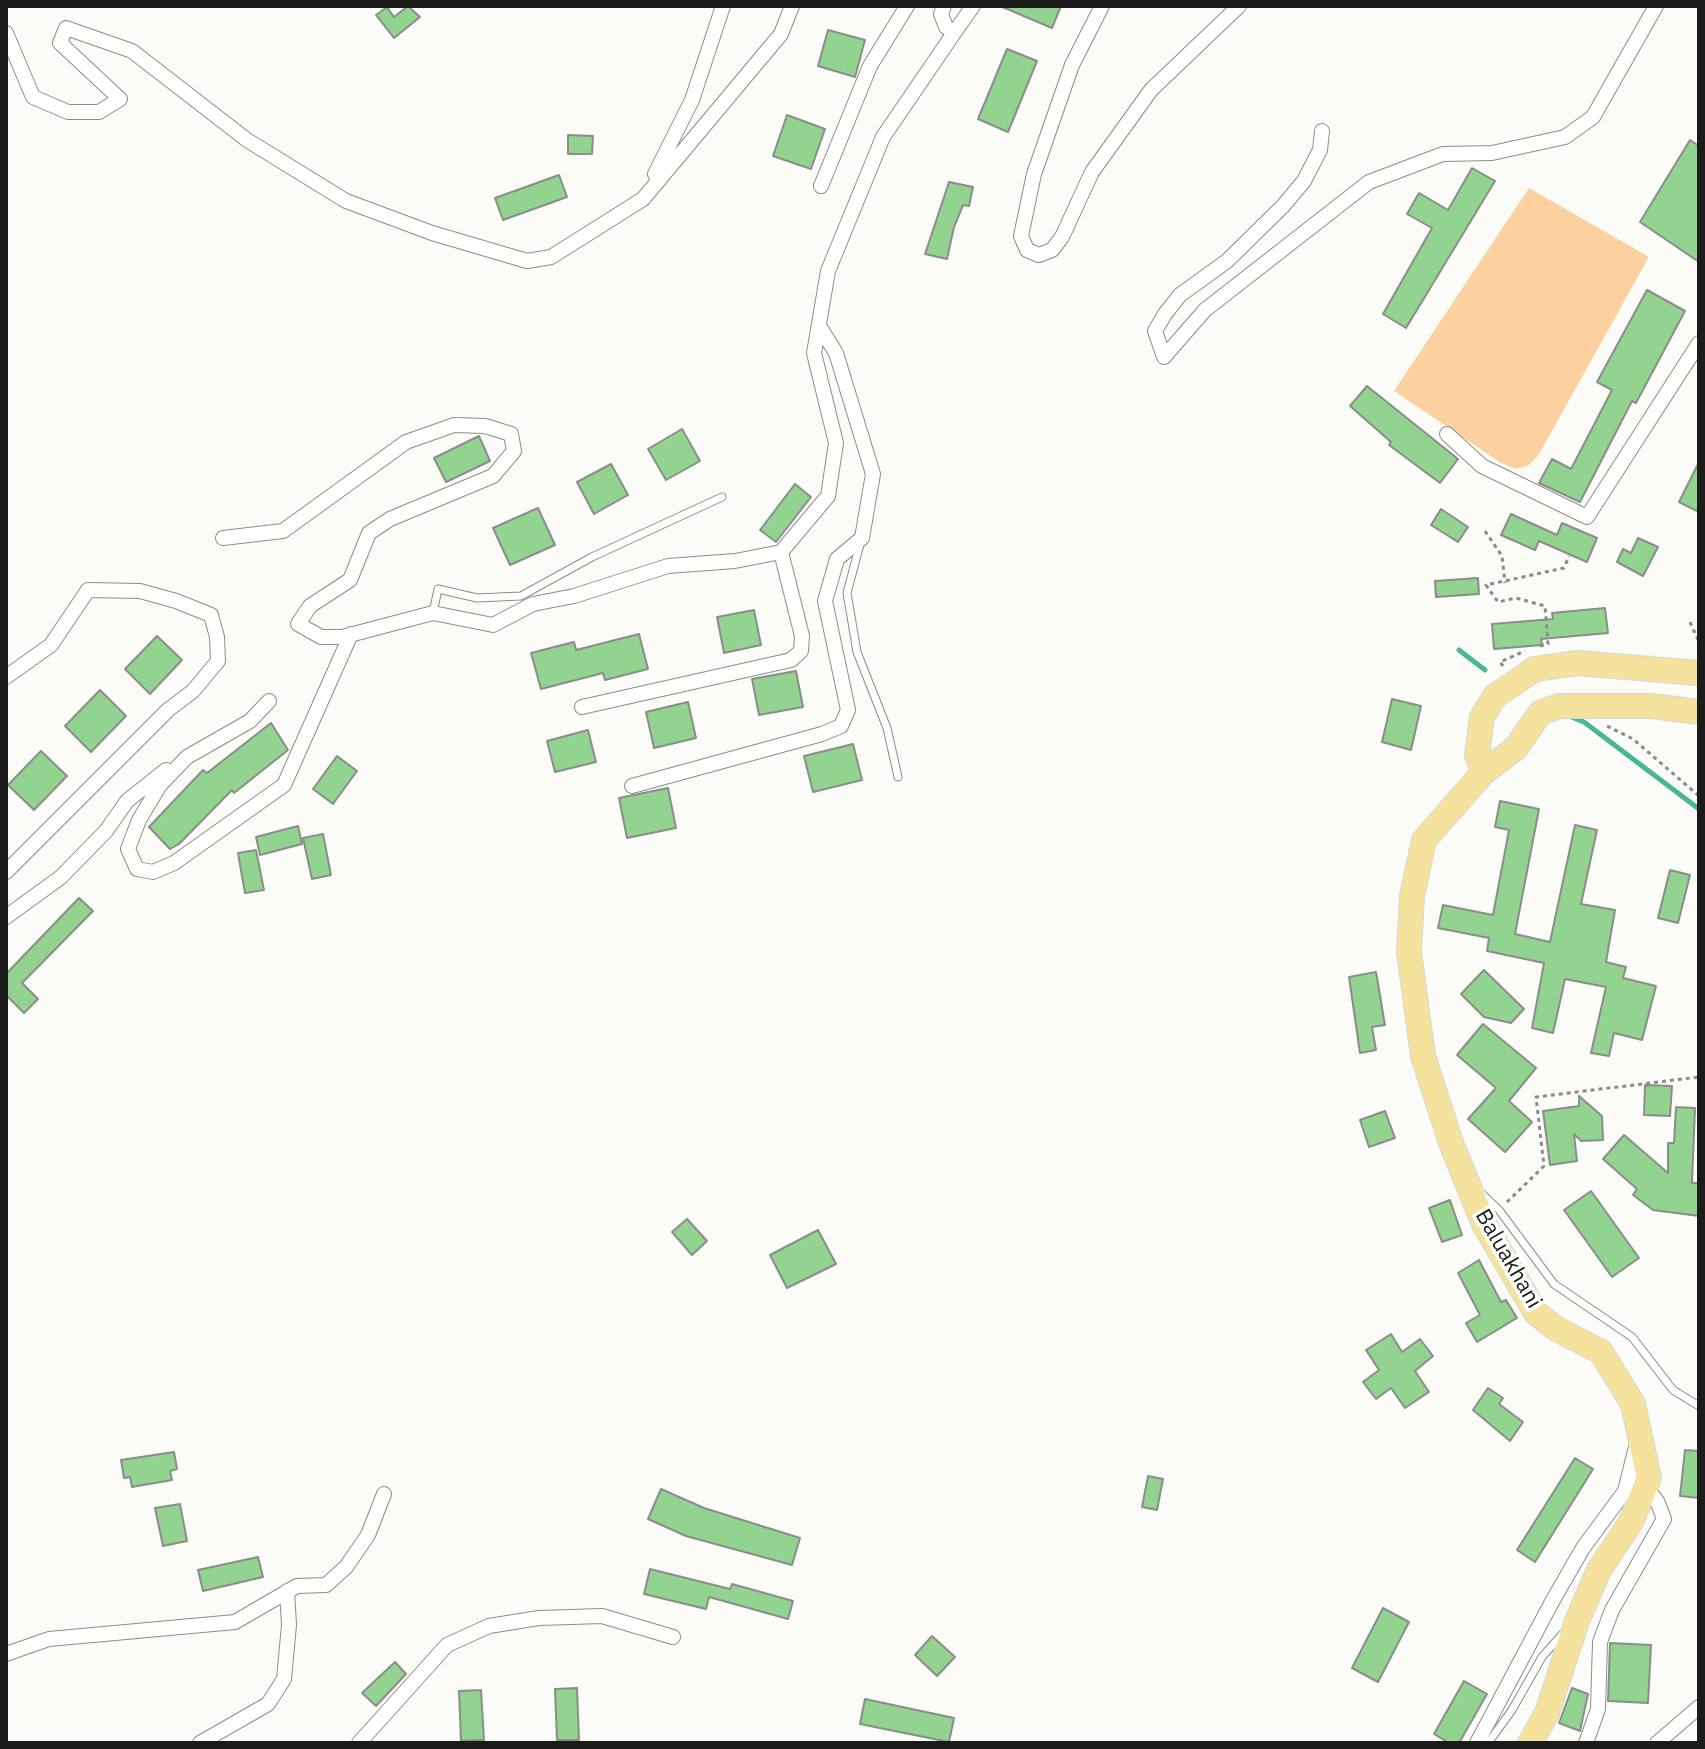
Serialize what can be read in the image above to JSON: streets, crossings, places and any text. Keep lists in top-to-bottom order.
{
  "streets": {
    "main road": ["Baluakhani"]
  }
}
